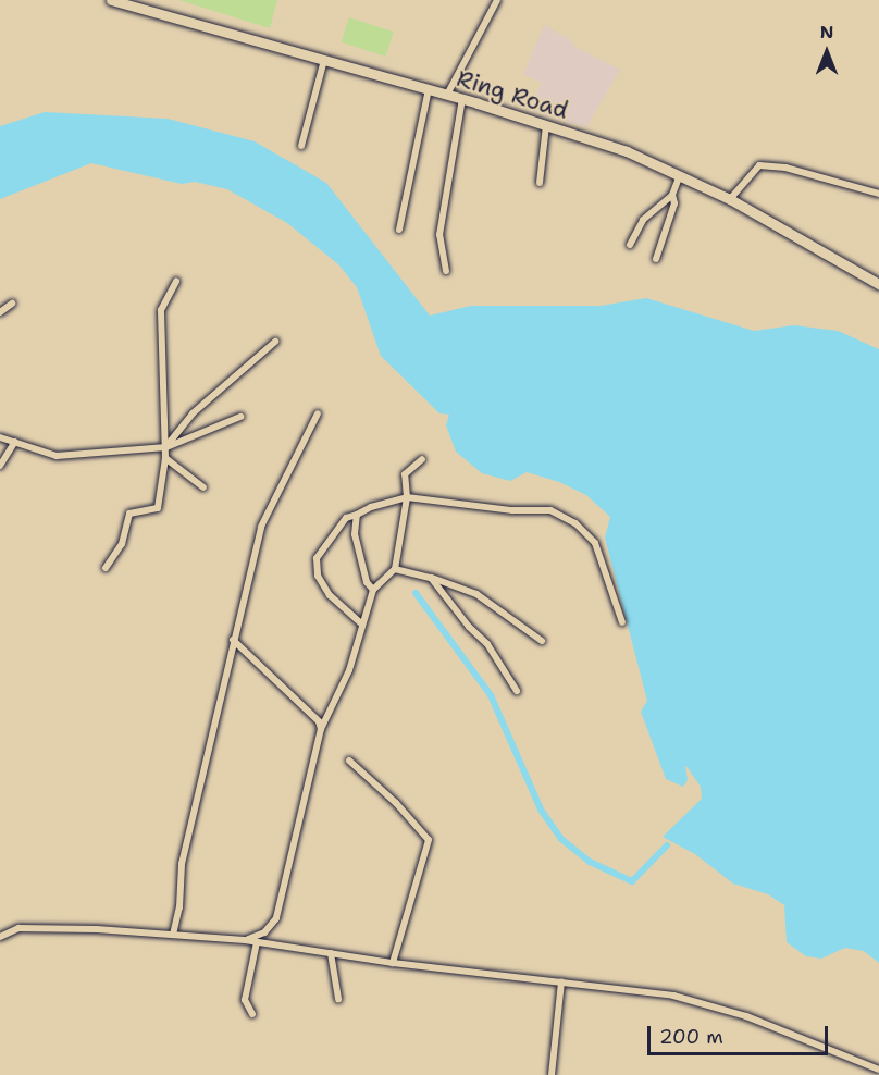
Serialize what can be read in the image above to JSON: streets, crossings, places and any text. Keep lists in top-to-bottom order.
{
  "streets": {
    "main road": ["Ring Road"]
  },
  "scale_bar": "200 m",
  "north": "top"
}
